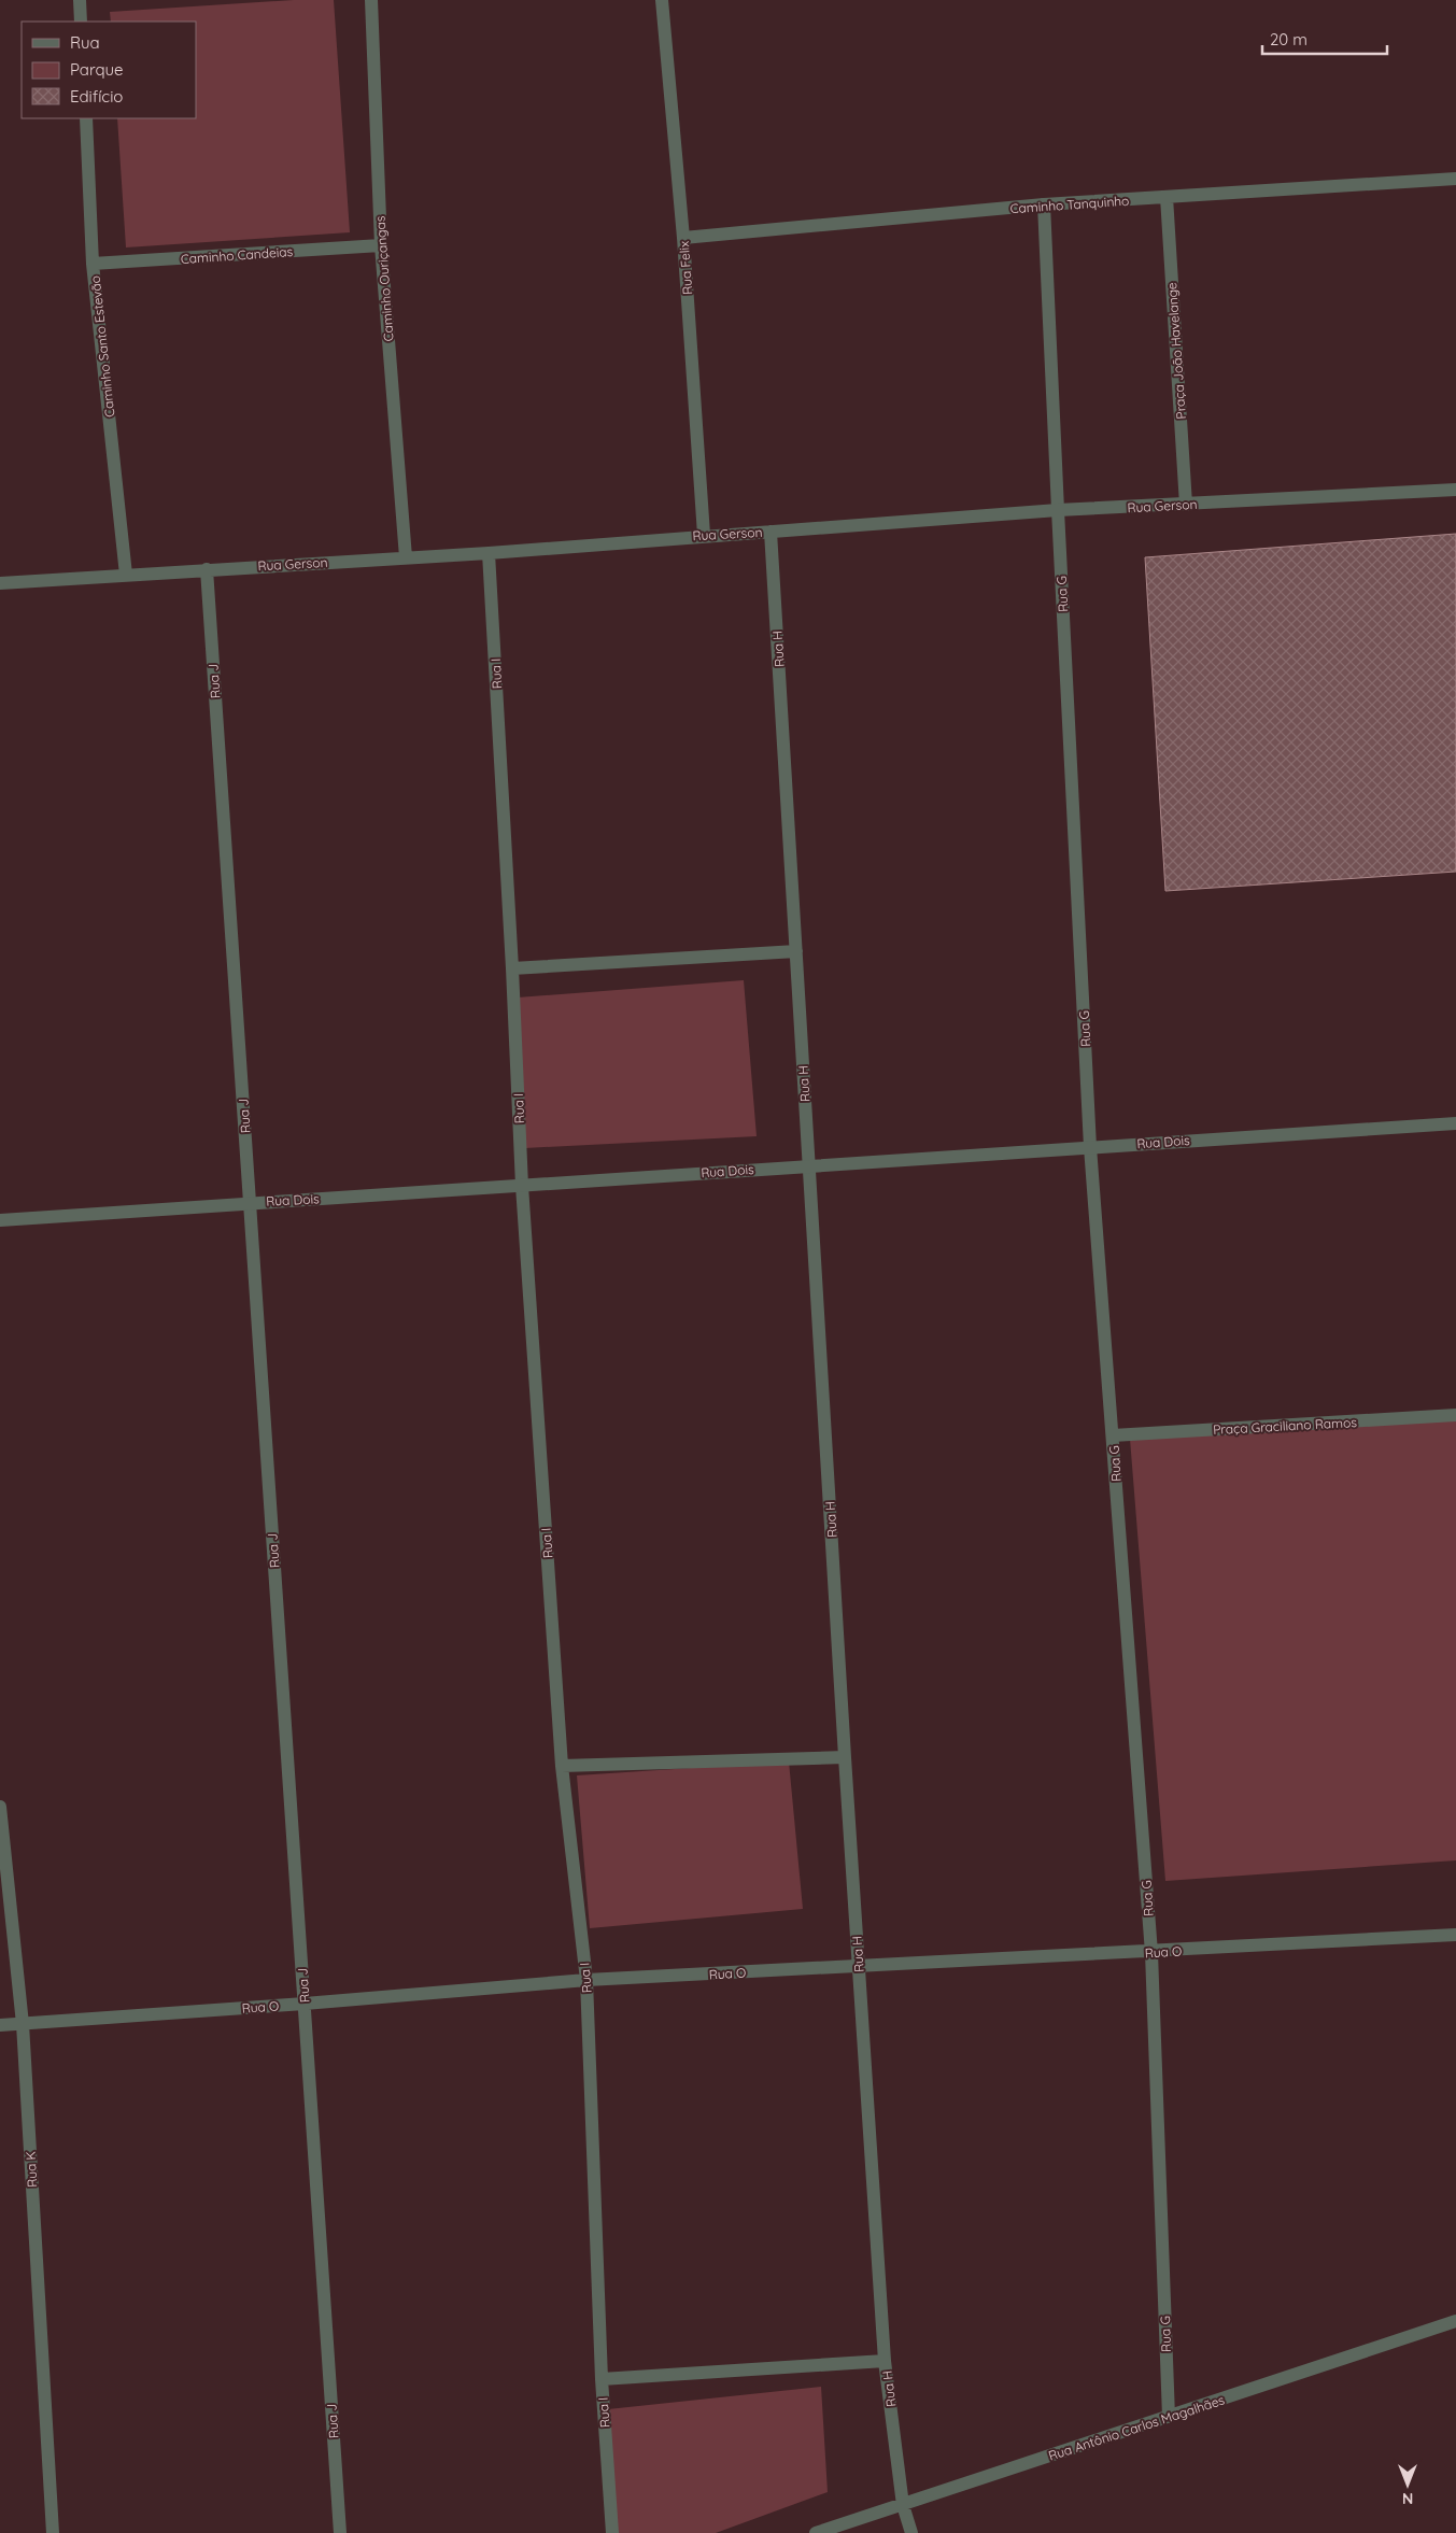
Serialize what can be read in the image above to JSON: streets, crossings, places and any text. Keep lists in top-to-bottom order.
{
  "streets": {
    "street": [
      "Caminho Tanquinho",
      "Caminho Candeias",
      "Rua Felix",
      "Caminho Ouriçangas",
      "Caminho Santo Estevão",
      "Praça João Havelange",
      "Rua Gerson",
      "Rua G",
      "Rua H",
      "Rua I",
      "Rua J",
      "Rua Dois",
      "Praça Graciliano Ramos",
      "Rua O",
      "Rua K",
      "Rua Antônio Carlos Magalhães"
    ]
  },
  "crossings": [
    ["Caminho Tanquinho", "Rua Felix"],
    ["Caminho Tanquinho", "Praça João Havelange"],
    ["Caminho Tanquinho", "Rua G"],
    ["Caminho Candeias", "Caminho Ouriçangas"],
    ["Caminho Candeias", "Caminho Santo Estevão"],
    ["Rua Felix", "Rua Gerson"],
    ["Caminho Ouriçangas", "Rua Gerson"],
    ["Caminho Santo Estevão", "Rua Gerson"],
    ["Praça João Havelange", "Rua Gerson"],
    ["Rua Gerson", "Rua G"],
    ["Rua Gerson", "Rua H"],
    ["Rua Gerson", "Rua I"],
    ["Rua Gerson", "Rua J"],
    ["Rua G", "Rua Dois"],
    ["Rua G", "Praça Graciliano Ramos"],
    ["Rua G", "Rua O"],
    ["Rua G", "Rua Antônio Carlos Magalhães"],
    ["Rua H", "Rua Dois"],
    ["Rua H", "Rua O"],
    ["Rua H", "Rua Antônio Carlos Magalhães"],
    ["Rua I", "Rua Dois"],
    ["Rua I", "Rua O"],
    ["Rua J", "Rua Dois"],
    ["Rua J", "Rua O"],
    ["Rua O", "Rua K"]
  ],
  "legend": ["Rua", "Parque", "Edifício"],
  "scale_bar": "20 m",
  "north": "bottom"
}
